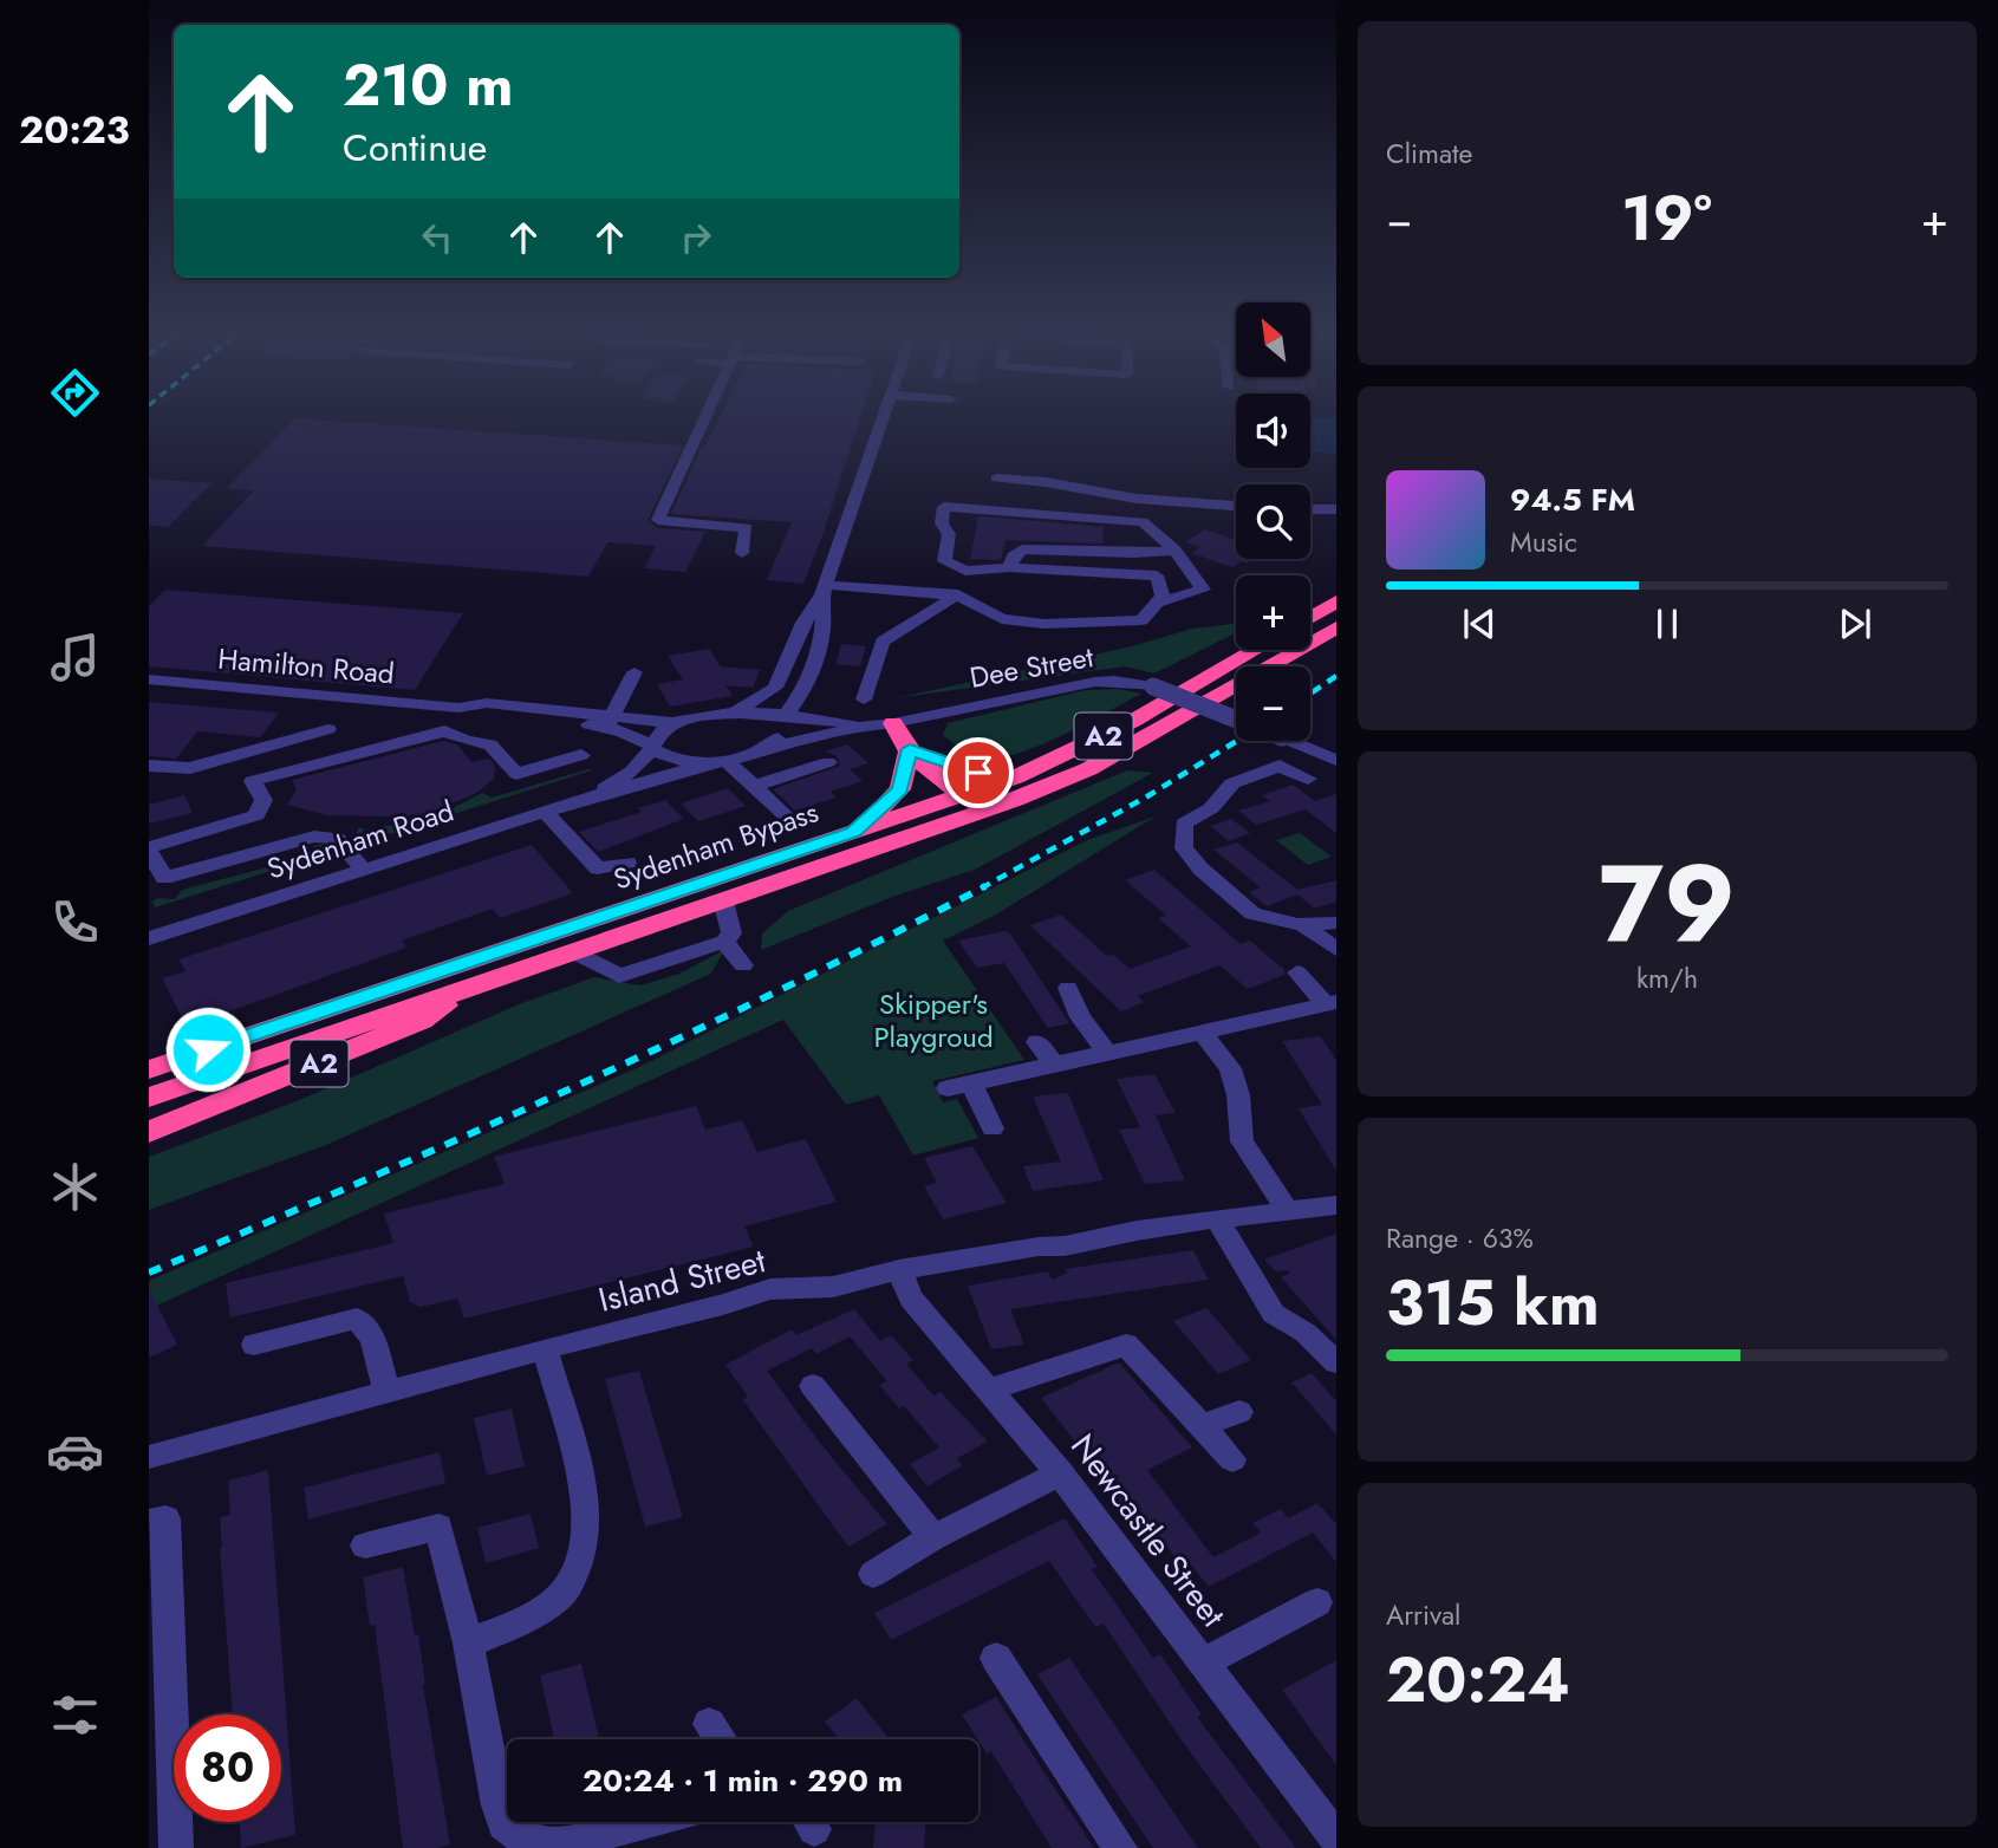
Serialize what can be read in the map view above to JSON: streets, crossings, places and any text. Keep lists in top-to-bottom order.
{
  "streets": {
    "highway": ["A2", "Sydenham Bypass"],
    "street": [
      "Hamilton Road",
      "Dee Street",
      "Sydenham Road",
      "Island Street",
      "Newcastle Street"
    ]
  },
  "crossings": [
    ["Hamilton Road", "Dee Street"],
    ["Hamilton Road", "Sydenham Road"],
    ["Dee Street", "Sydenham Road"],
    ["A2", "Sydenham Bypass"],
    ["Island Street", "Newcastle Street"]
  ],
  "parks": ["Skipper's Playgroud"],
  "north": "top left",
  "page": {
    "tabs": "20:23",
    "tile": [
      "Climate",
      ["79", "km/h"],
      ["Range · 63%", "315 km"],
      ["Arrival", "20:24"]
    ],
    "turn": ["210 m", "Continue"],
    "heat": ["−", "19°", "+"],
    "map_buttons": ["+", "−"],
    "song": ["94.5 FM", "Music"],
    "limit": "80",
    "trip": "20:24 · 1 min · 290 m"
  }
}
